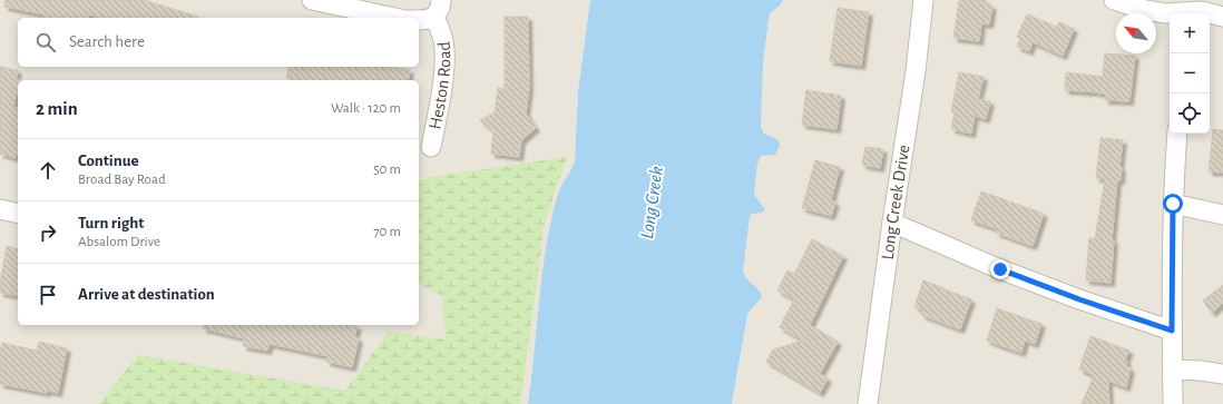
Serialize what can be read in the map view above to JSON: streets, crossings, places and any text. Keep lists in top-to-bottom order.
{
  "streets": {
    "street": ["Heston Road", "Long Creek Drive"]
  },
  "water": ["Long Creek"],
  "north": "top left",
  "page": {
    "map_buttons": ["+", "−"],
    "search": "Search here",
    "heading": ["2 min", "Walk · 120 m"],
    "list": [
      ["Continue", "Broad Bay Road", "50 m"],
      ["Turn right", "Absalom Drive", "70 m"],
      "Arrive at destination"
    ]
  }
}
